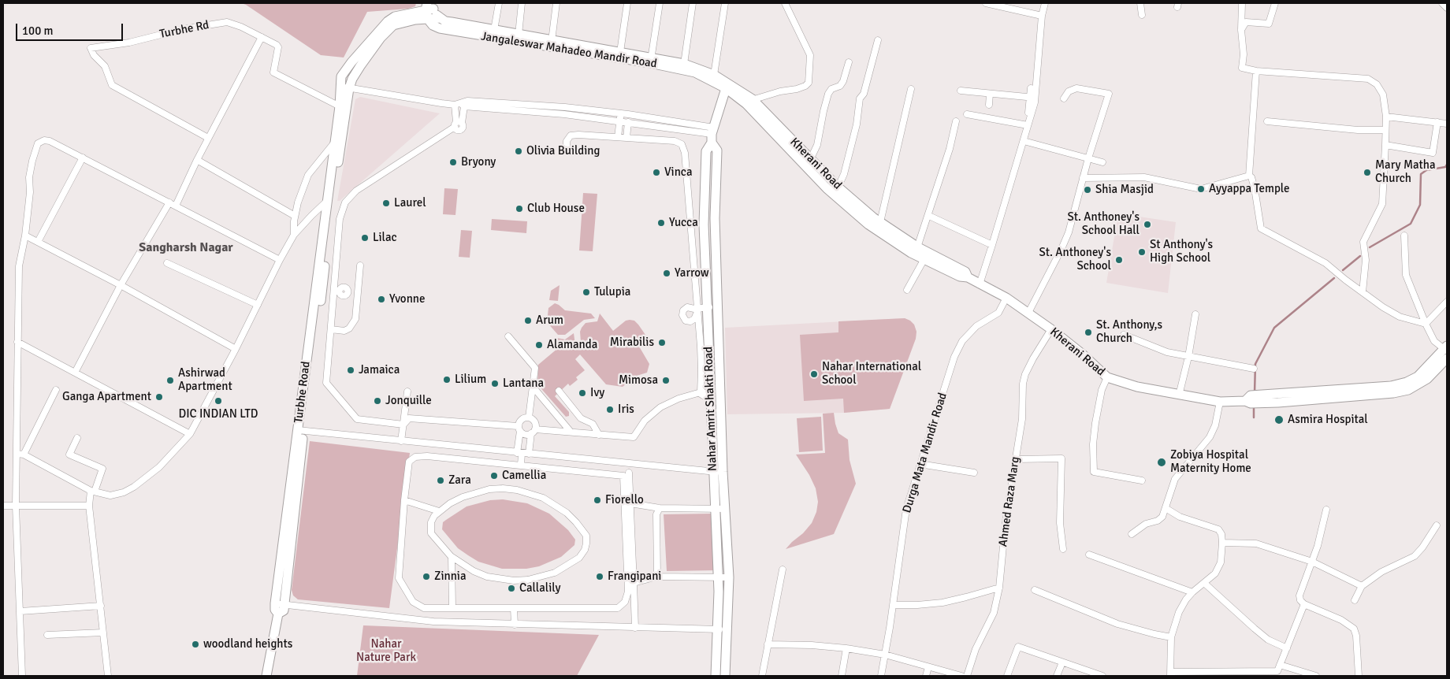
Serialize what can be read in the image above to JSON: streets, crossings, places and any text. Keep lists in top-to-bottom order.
{
  "streets": {
    "street": [
      "Turbhe Rd",
      "Jangaleswar Mahadeo Mandir Road",
      "Kherani Road",
      "Turbhe Road",
      "Nahar Amrit Shakti Road",
      "Durga Mata Mandir Road",
      "Ahmed Raza Marg"
    ]
  },
  "crossings": [
    ["Turbhe Rd", "Turbhe Road"],
    ["Jangaleswar Mahadeo Mandir Road", "Kherani Road"],
    ["Jangaleswar Mahadeo Mandir Road", "Nahar Amrit Shakti Road"],
    ["Kherani Road", "Nahar Amrit Shakti Road"],
    ["Kherani Road", "Durga Mata Mandir Road"],
    ["Kherani Road", "Ahmed Raza Marg"]
  ],
  "districts": ["Sangharsh Nagar"],
  "parks": ["Nahar Nature Park"],
  "places": [
    "Olivia Building",
    "Bryony",
    "Vinca",
    "Mary Matha Church",
    "Ayyappa Temple",
    "Shia Masjid",
    "Laurel",
    "Club House",
    "Yucca",
    "St. Anthoney's School Hall",
    "Lilac",
    "St Anthony's High School",
    "St. Anthoney's School",
    "Yarrow",
    "Tulupia",
    "Yvonne",
    "Arum",
    "St. Anthony,s Church",
    "Mirabilis",
    "Alamanda",
    "Jamaica",
    "Nahar International School",
    "Lilium",
    "Ashirwad Apartment",
    "Mimosa",
    "Lantana",
    "Ivy",
    "Ganga Apartment",
    "DIC INDIAN LTD",
    "Jonquille",
    "Iris",
    "Asmira Hospital",
    "Zobiya Hospital Maternity Home",
    "Camellia",
    "Zara",
    "Fiorello",
    "Zinnia",
    "Frangipani",
    "Callalily",
    "woodland heights"
  ],
  "scale_bar": "100 m"
}
